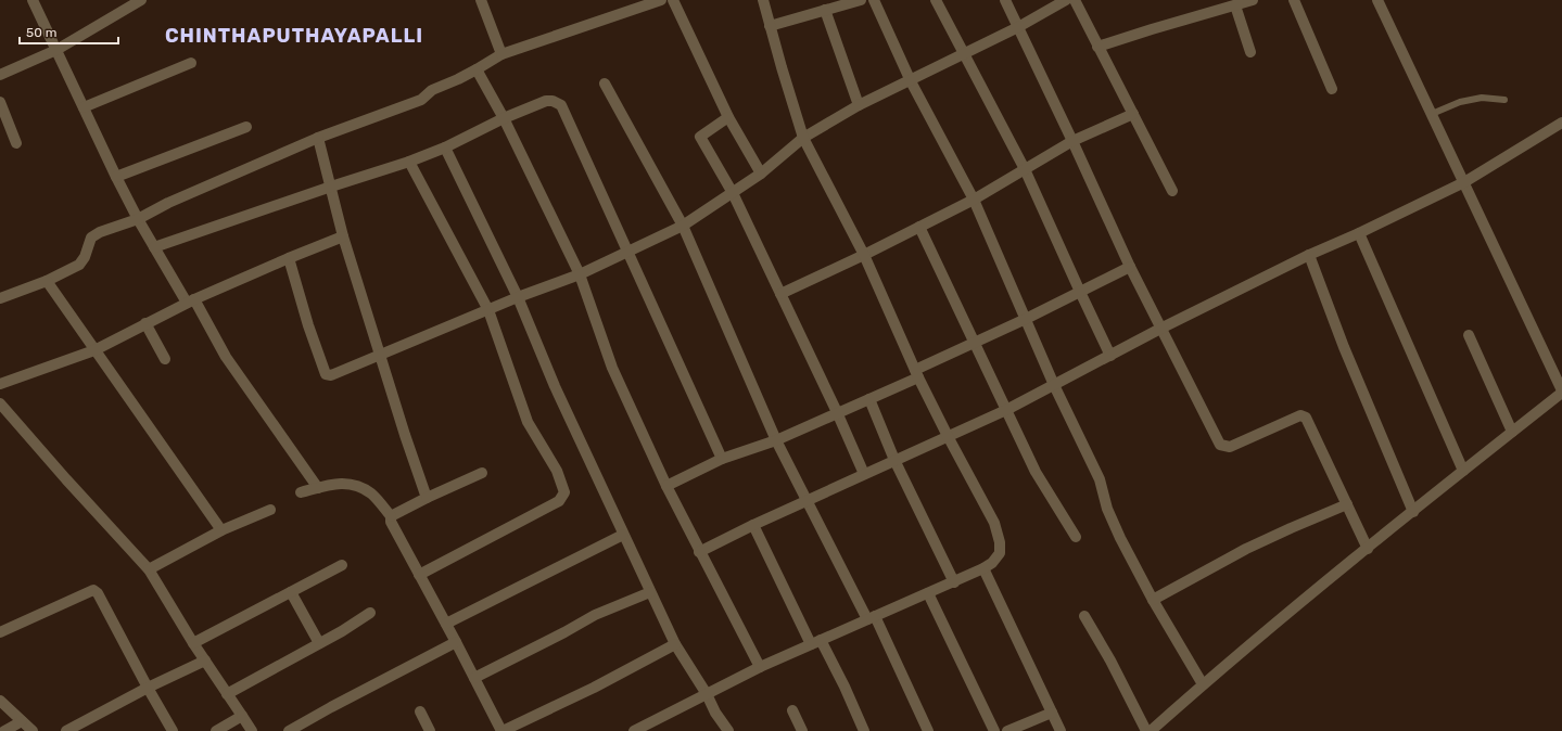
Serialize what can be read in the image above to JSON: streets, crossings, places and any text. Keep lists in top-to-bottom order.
{
  "districts": ["CHINTHAPUTHAYAPALLI"],
  "scale_bar": "50 m"
}
